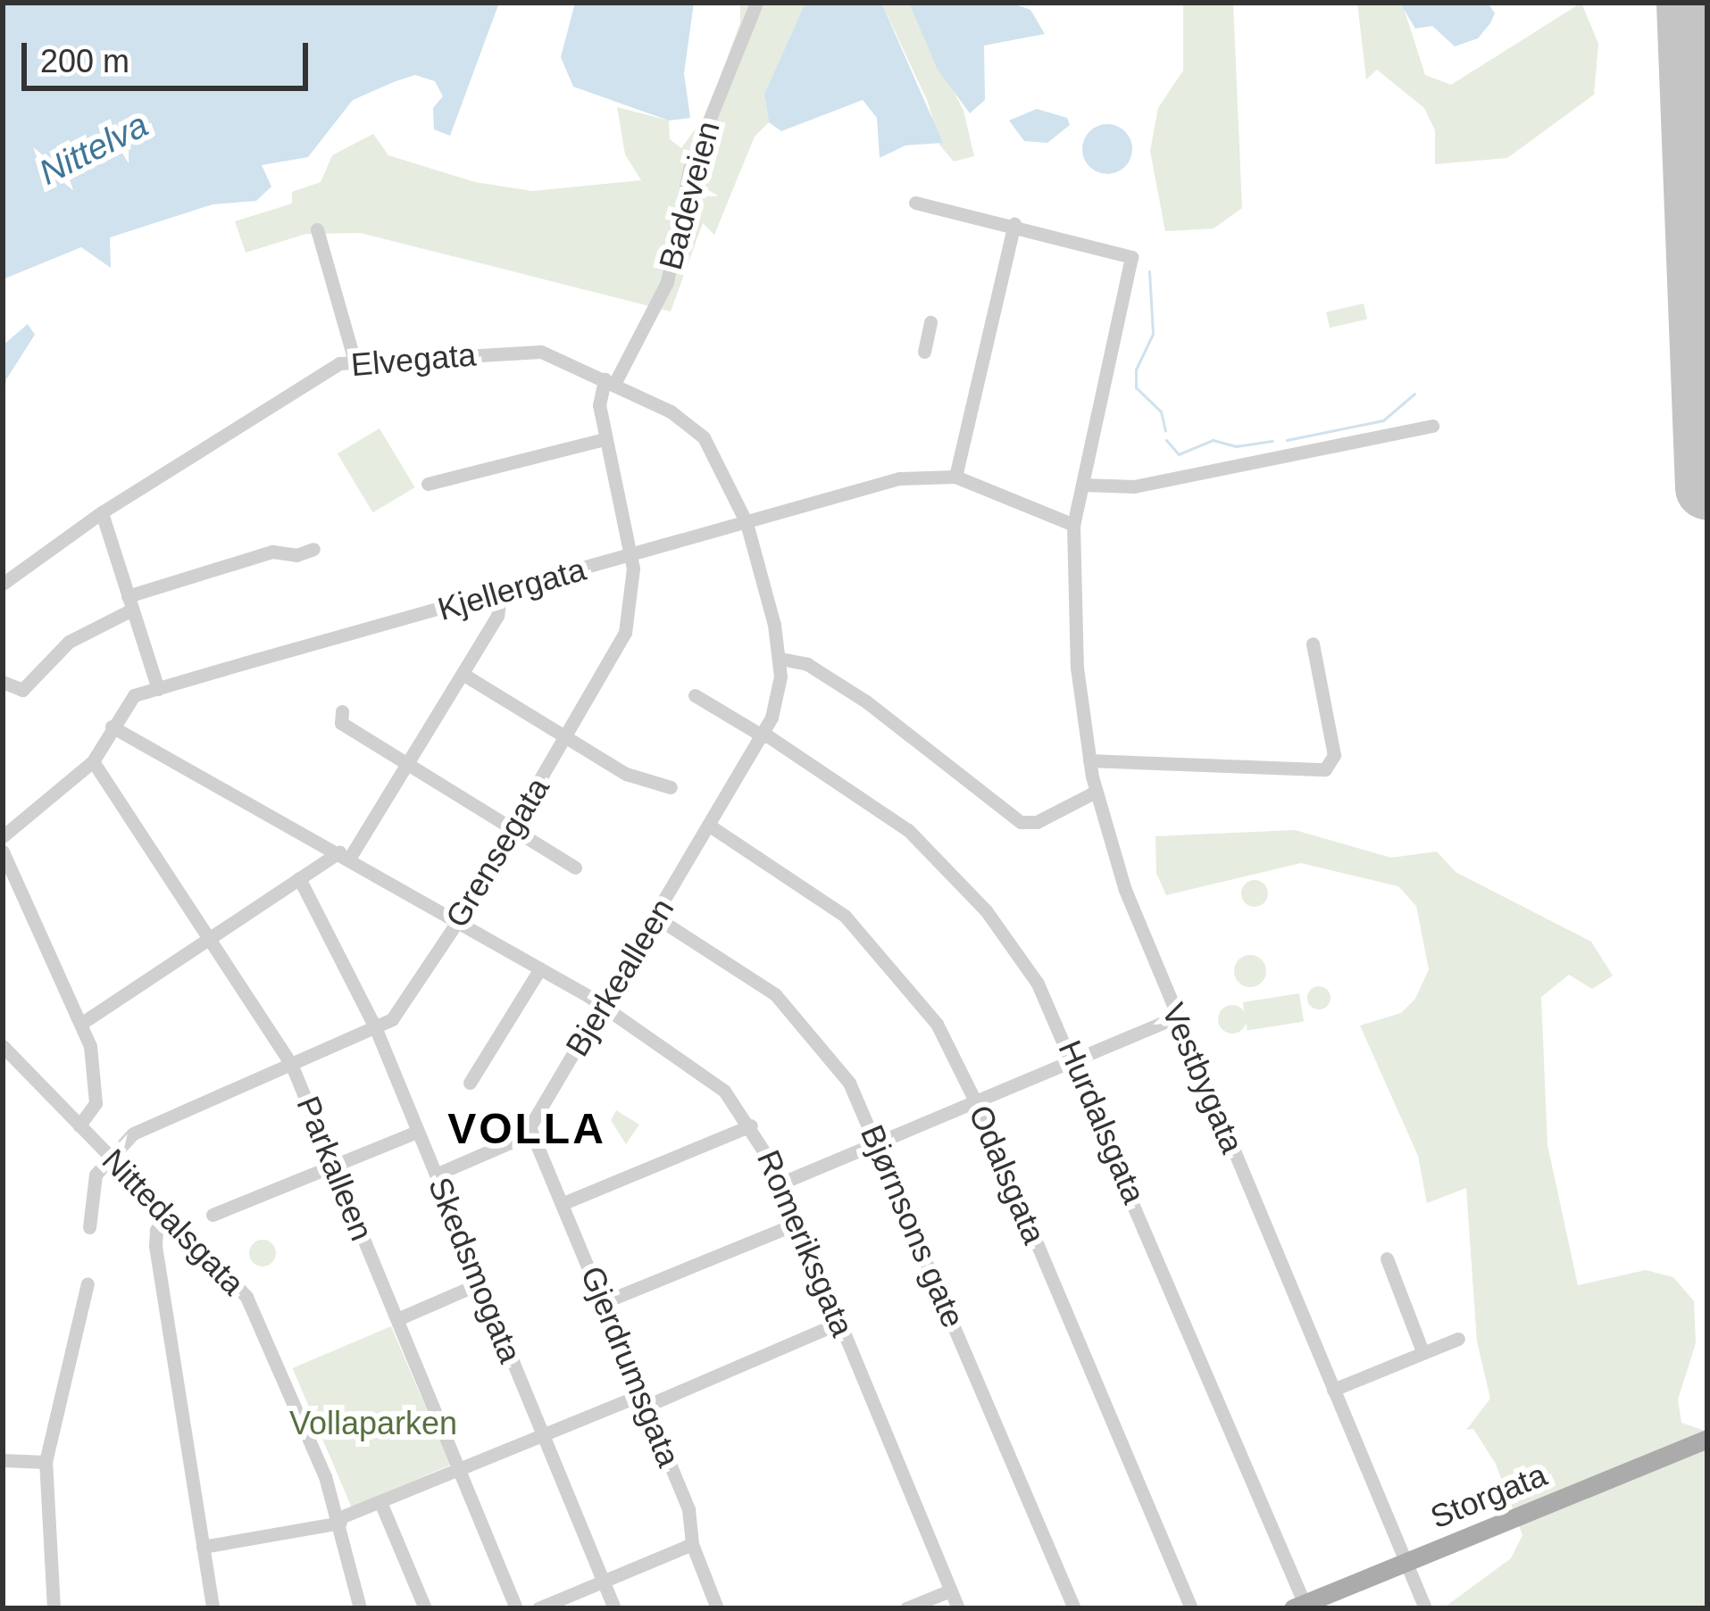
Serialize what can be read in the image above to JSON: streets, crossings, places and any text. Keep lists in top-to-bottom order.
{
  "streets": {
    "main road": ["Storgata"],
    "street": [
      "Badeveien",
      "Elvegata",
      "Kjellergata",
      "Grensegata",
      "Bjerkealleen",
      "Vestbygata",
      "Hurdalsgata",
      "Parkalleen",
      "Odalsgata",
      "Nittedalsgata",
      "Bjørnsons gate",
      "Romeriksgata",
      "Skedsmogata",
      "Gjerdrumsgata"
    ]
  },
  "crossings": [
    ["Badeveien", "Elvegata"],
    ["Badeveien", "Grensegata"],
    ["Elvegata", "Kjellergata"],
    ["Elvegata", "Grensegata"],
    ["Elvegata", "Bjerkealleen"],
    ["Kjellergata", "Grensegata"],
    ["Kjellergata", "Bjerkealleen"],
    ["Kjellergata", "Vestbygata"],
    ["Kjellergata", "Parkalleen"],
    ["Kjellergata", "Romeriksgata"],
    ["Grensegata", "Parkalleen"],
    ["Grensegata", "Nittedalsgata"],
    ["Grensegata", "Romeriksgata"],
    ["Grensegata", "Skedsmogata"],
    ["Bjerkealleen", "Hurdalsgata"],
    ["Bjerkealleen", "Odalsgata"],
    ["Bjerkealleen", "Bjørnsons gate"],
    ["Bjerkealleen", "Romeriksgata"],
    ["Bjerkealleen", "Skedsmogata"],
    ["Bjerkealleen", "Gjerdrumsgata"],
    ["Vestbygata", "Storgata"],
    ["Hurdalsgata", "Storgata"]
  ],
  "districts": ["VOLLA"],
  "water": ["Nittelva"],
  "parks": ["Vollaparken"],
  "scale_bar": "200 m"
}
